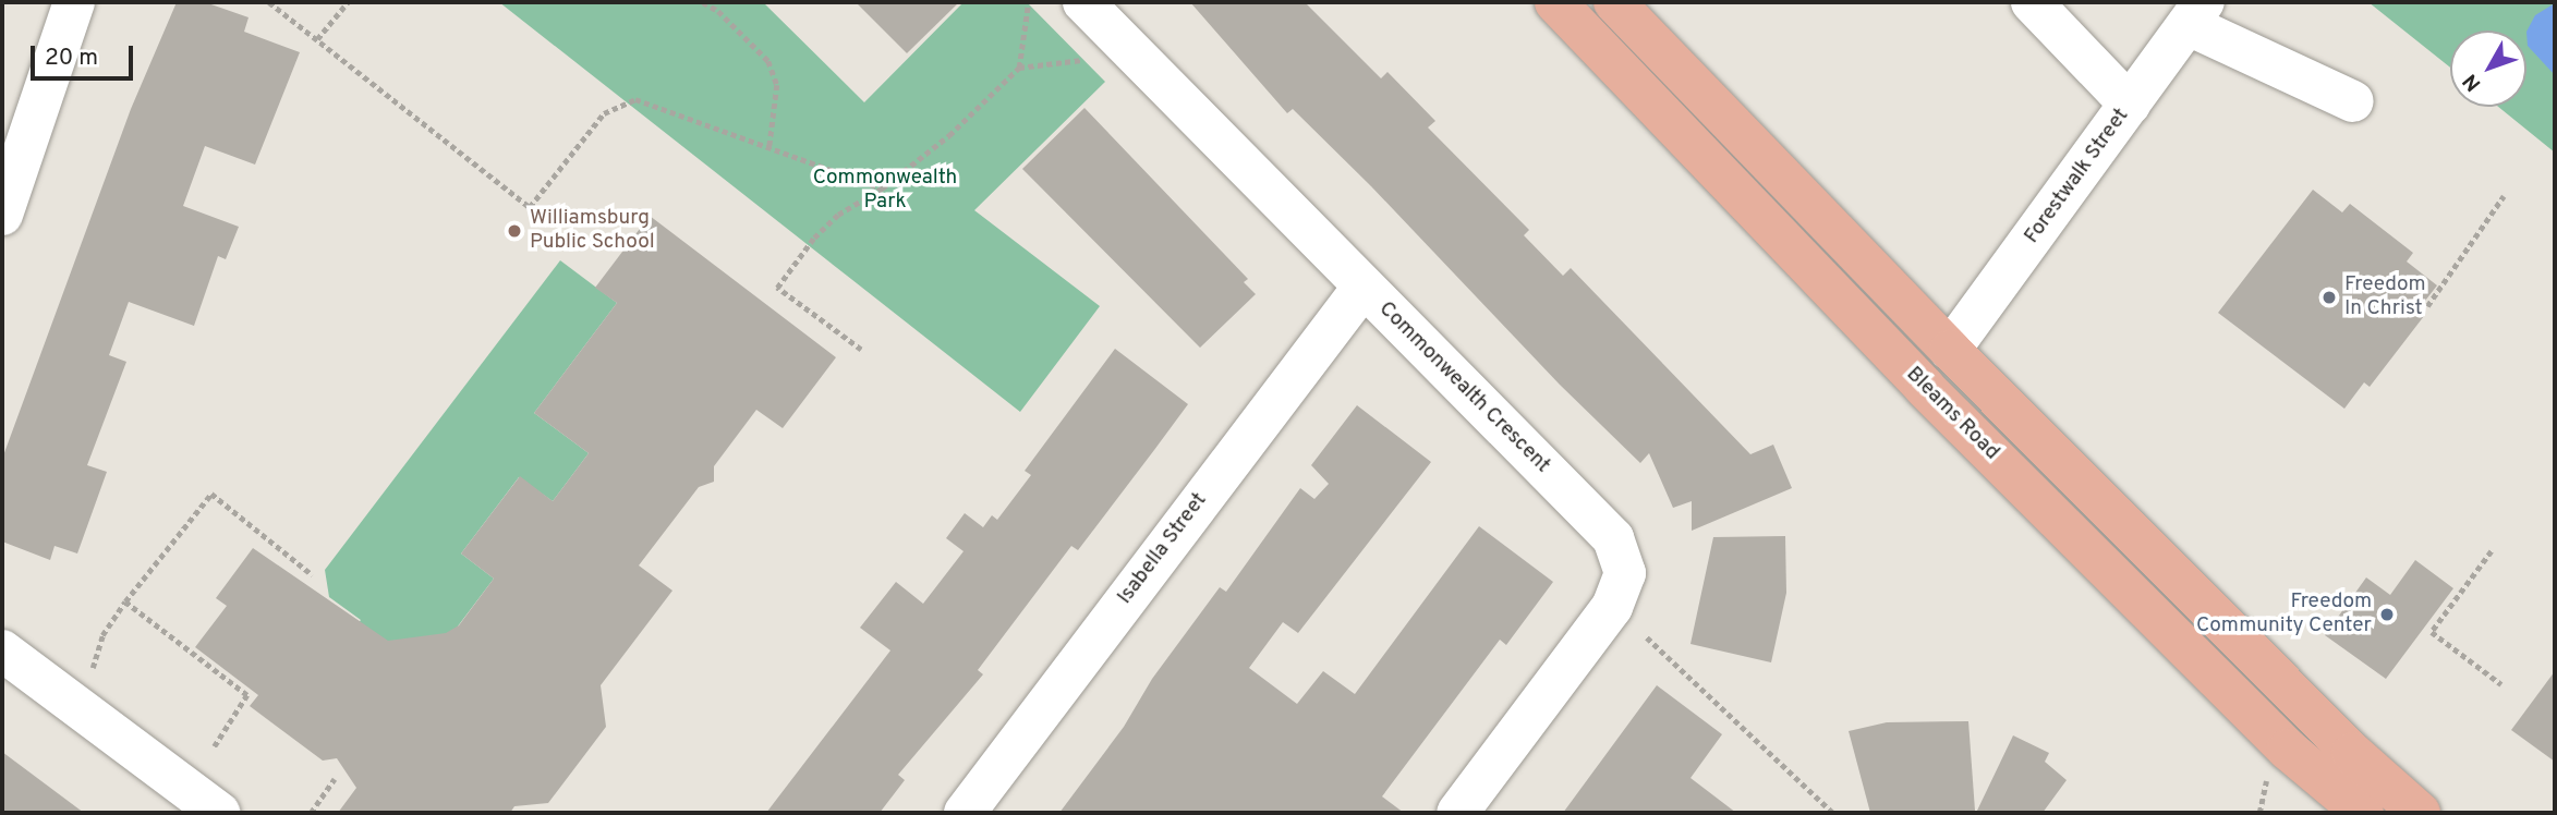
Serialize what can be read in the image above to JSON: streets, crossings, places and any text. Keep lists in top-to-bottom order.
{
  "streets": {
    "main road": ["Bleams Road"],
    "street": ["Forestwalk Street", "Commonwealth Crescent", "Isabella Street"]
  },
  "crossings": [
    ["Forestwalk Street", "Bleams Road"],
    ["Commonwealth Crescent", "Isabella Street"]
  ],
  "parks": ["Commonwealth Park"],
  "places": ["Williamsburg Public School", "Freedom In Christ", "Freedom Community Center"],
  "scale_bar": "20 m",
  "north": "bottom left"
}
